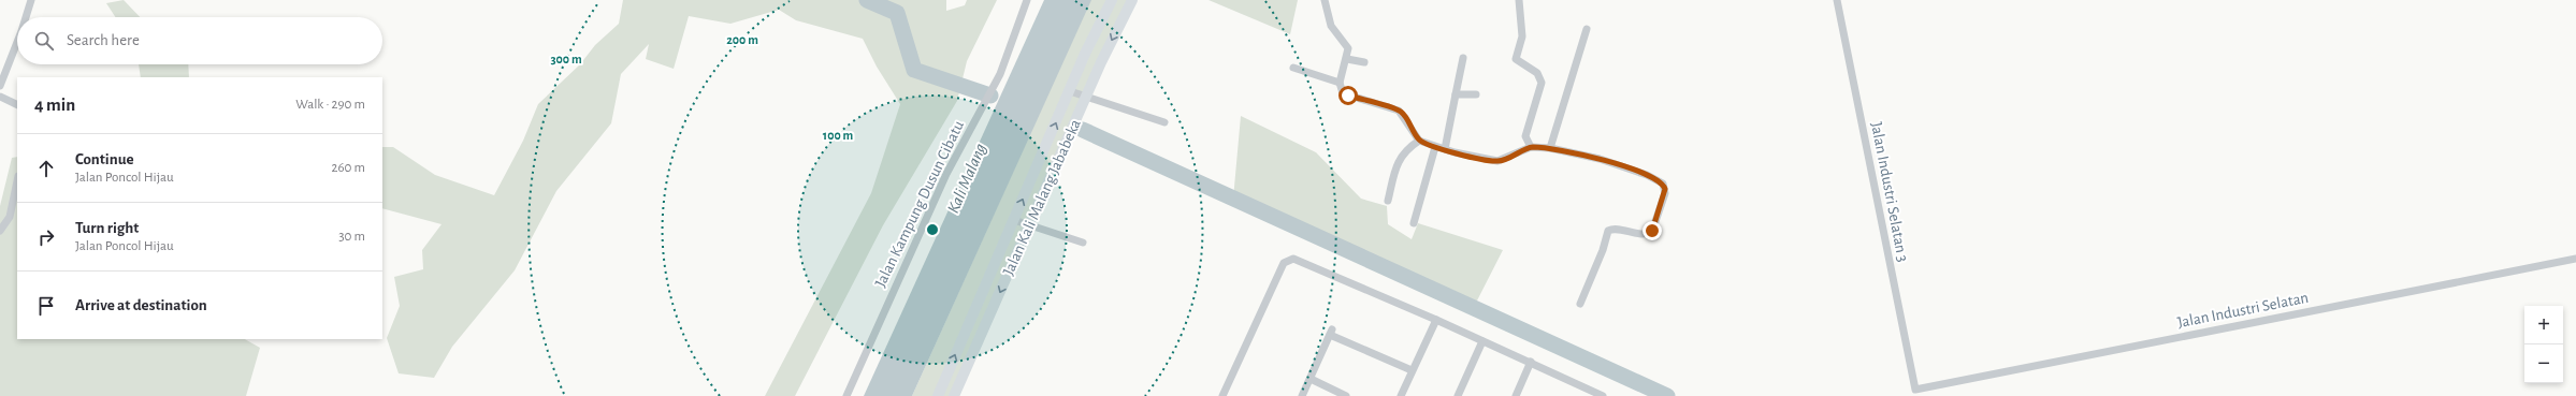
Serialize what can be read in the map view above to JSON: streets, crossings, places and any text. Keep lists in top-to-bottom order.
{
  "streets": {
    "main road": ["Jalan Kali Malang Jababeka"],
    "street": ["Jalan Industri Selatan 3", "Jalan Kampung Dusun Cibatu", "Jalan Industri Selatan"]
  },
  "crossings": [
    ["Jalan Industri Selatan 3", "Jalan Industri Selatan"]
  ],
  "water": ["Kali Malang"],
  "page": {
    "search": "Search here",
    "heading": ["4 min", "Walk · 290 m"],
    "list": [
      ["Continue", "Jalan Poncol Hijau", "260 m"],
      ["Turn right", "Jalan Poncol Hijau", "30 m"],
      "Arrive at destination"
    ],
    "map_buttons": ["+", "−"]
  },
  "rings": ["200 m", "300 m", "100 m"]
}
